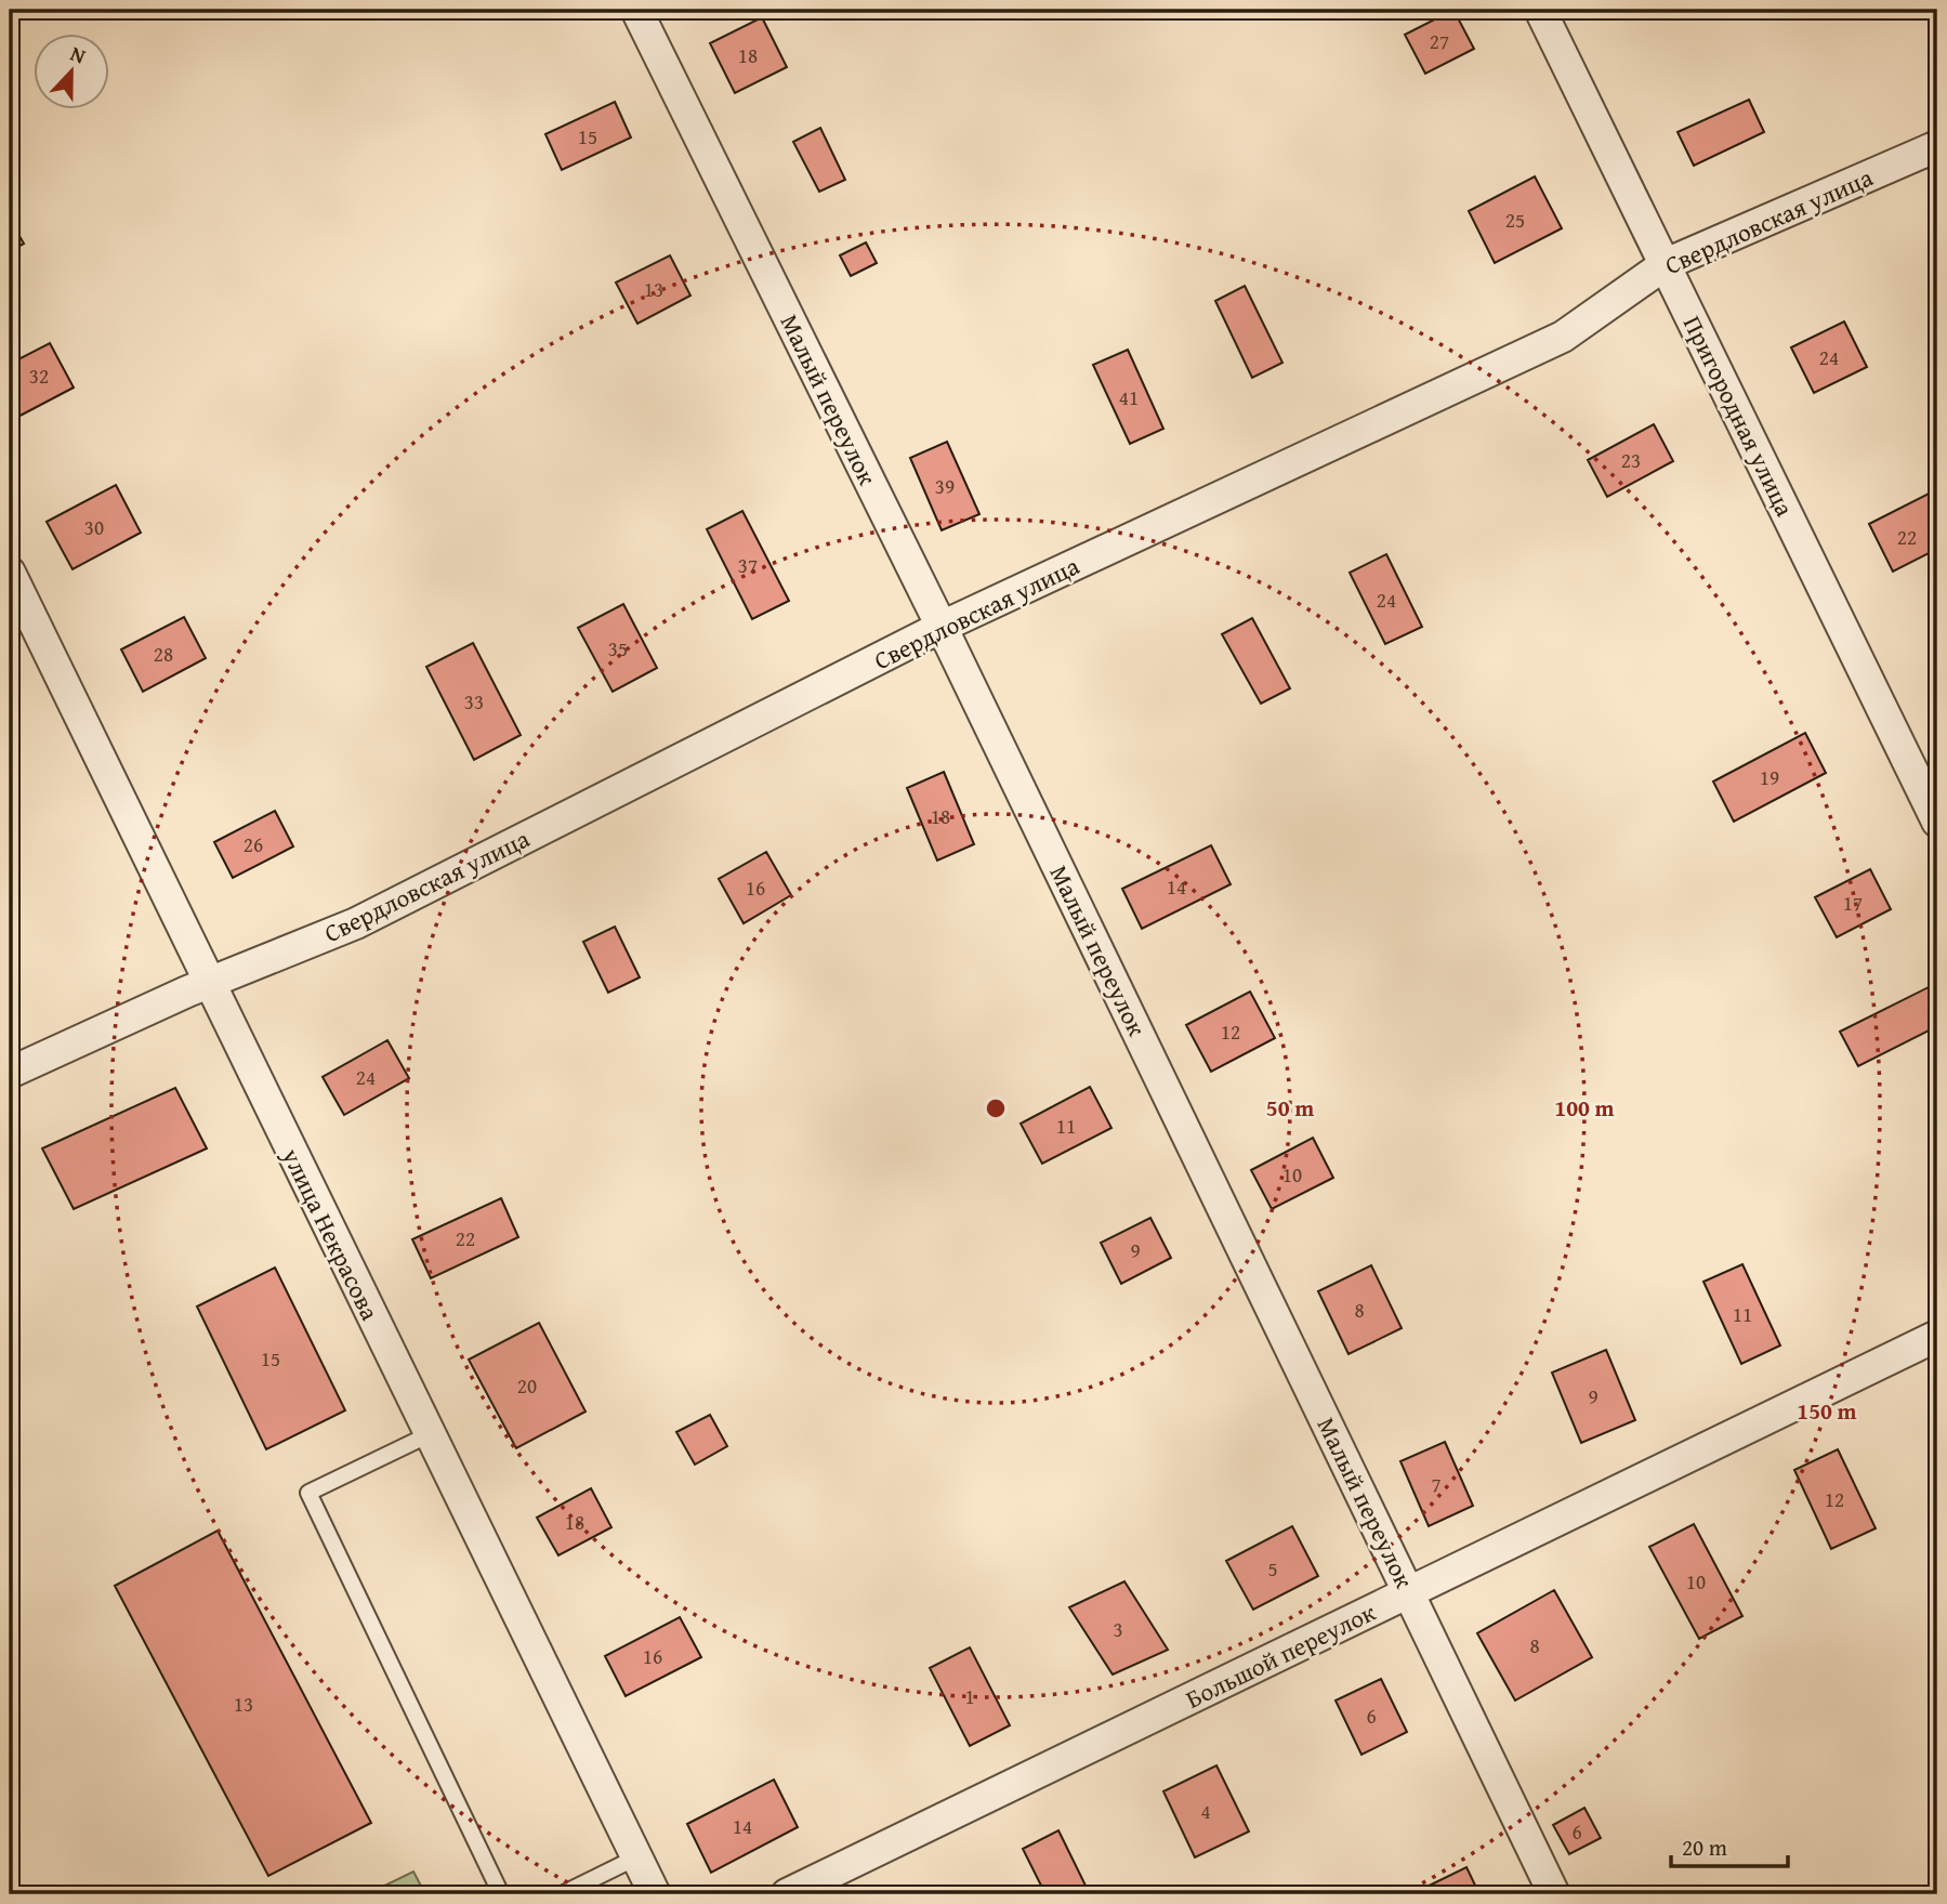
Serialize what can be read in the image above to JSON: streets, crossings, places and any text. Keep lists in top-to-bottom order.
{
  "streets": {
    "street": [
      "Свердловская улица",
      "Малый переулок",
      "Пригородная улица",
      "улица Некрасова",
      "Большой переулок"
    ]
  },
  "crossings": [
    ["Свердловская улица", "Малый переулок"],
    ["Свердловская улица", "Пригородная улица"],
    ["Свердловская улица", "улица Некрасова"],
    ["Малый переулок", "Большой переулок"]
  ],
  "house_numbers": [
    "27",
    "18",
    "15",
    "25",
    "13",
    "24",
    "32",
    "41",
    "23",
    "39",
    "30",
    "22",
    "37",
    "24",
    "35",
    "28",
    "33",
    "19",
    "18",
    "26",
    "14",
    "16",
    "17",
    "12",
    "24",
    "11",
    "10",
    "22",
    "9",
    "8",
    "11",
    "15",
    "20",
    "9",
    "7",
    "12",
    "18",
    "5",
    "10",
    "3",
    "8",
    "16",
    "1",
    "13",
    "6",
    "4",
    "14",
    "6"
  ],
  "scale_bar": "20 m",
  "north": "top",
  "rings": ["50 m", "100 m", "150 m"]
}
